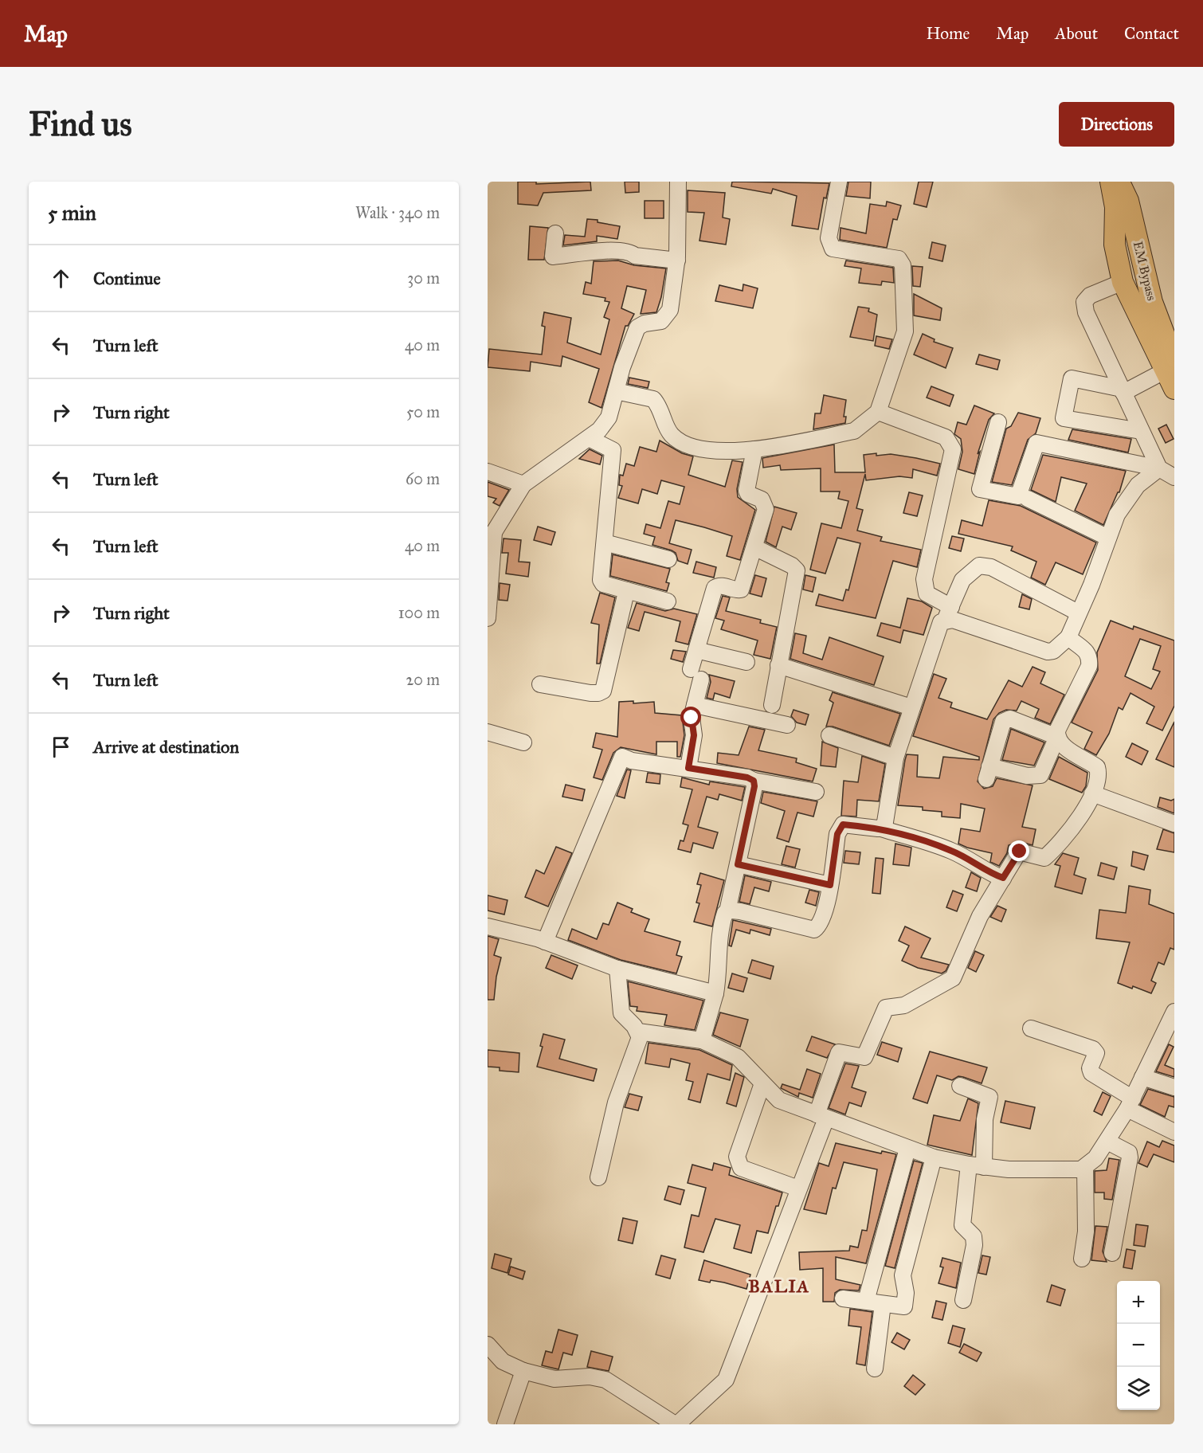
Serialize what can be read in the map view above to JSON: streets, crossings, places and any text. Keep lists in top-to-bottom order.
{
  "streets": {
    "main road": ["EM Bypass"]
  },
  "districts": ["BALIA"],
  "page": {
    "header": "Map",
    "nav": [
      "Home",
      "Map",
      "About",
      "Contact"
    ],
    "buttons": "Directions",
    "title": "Find us",
    "heading": ["5 min", "Walk · 340 m"],
    "list": [
      ["Continue", "30 m"],
      ["Turn left", "40 m"],
      ["Turn right", "50 m"],
      ["Turn left", "60 m"],
      ["Turn left", "40 m"],
      ["Turn right", "100 m"],
      ["Turn left", "20 m"],
      "Arrive at destination"
    ],
    "map_buttons": ["+", "−"]
  }
}
